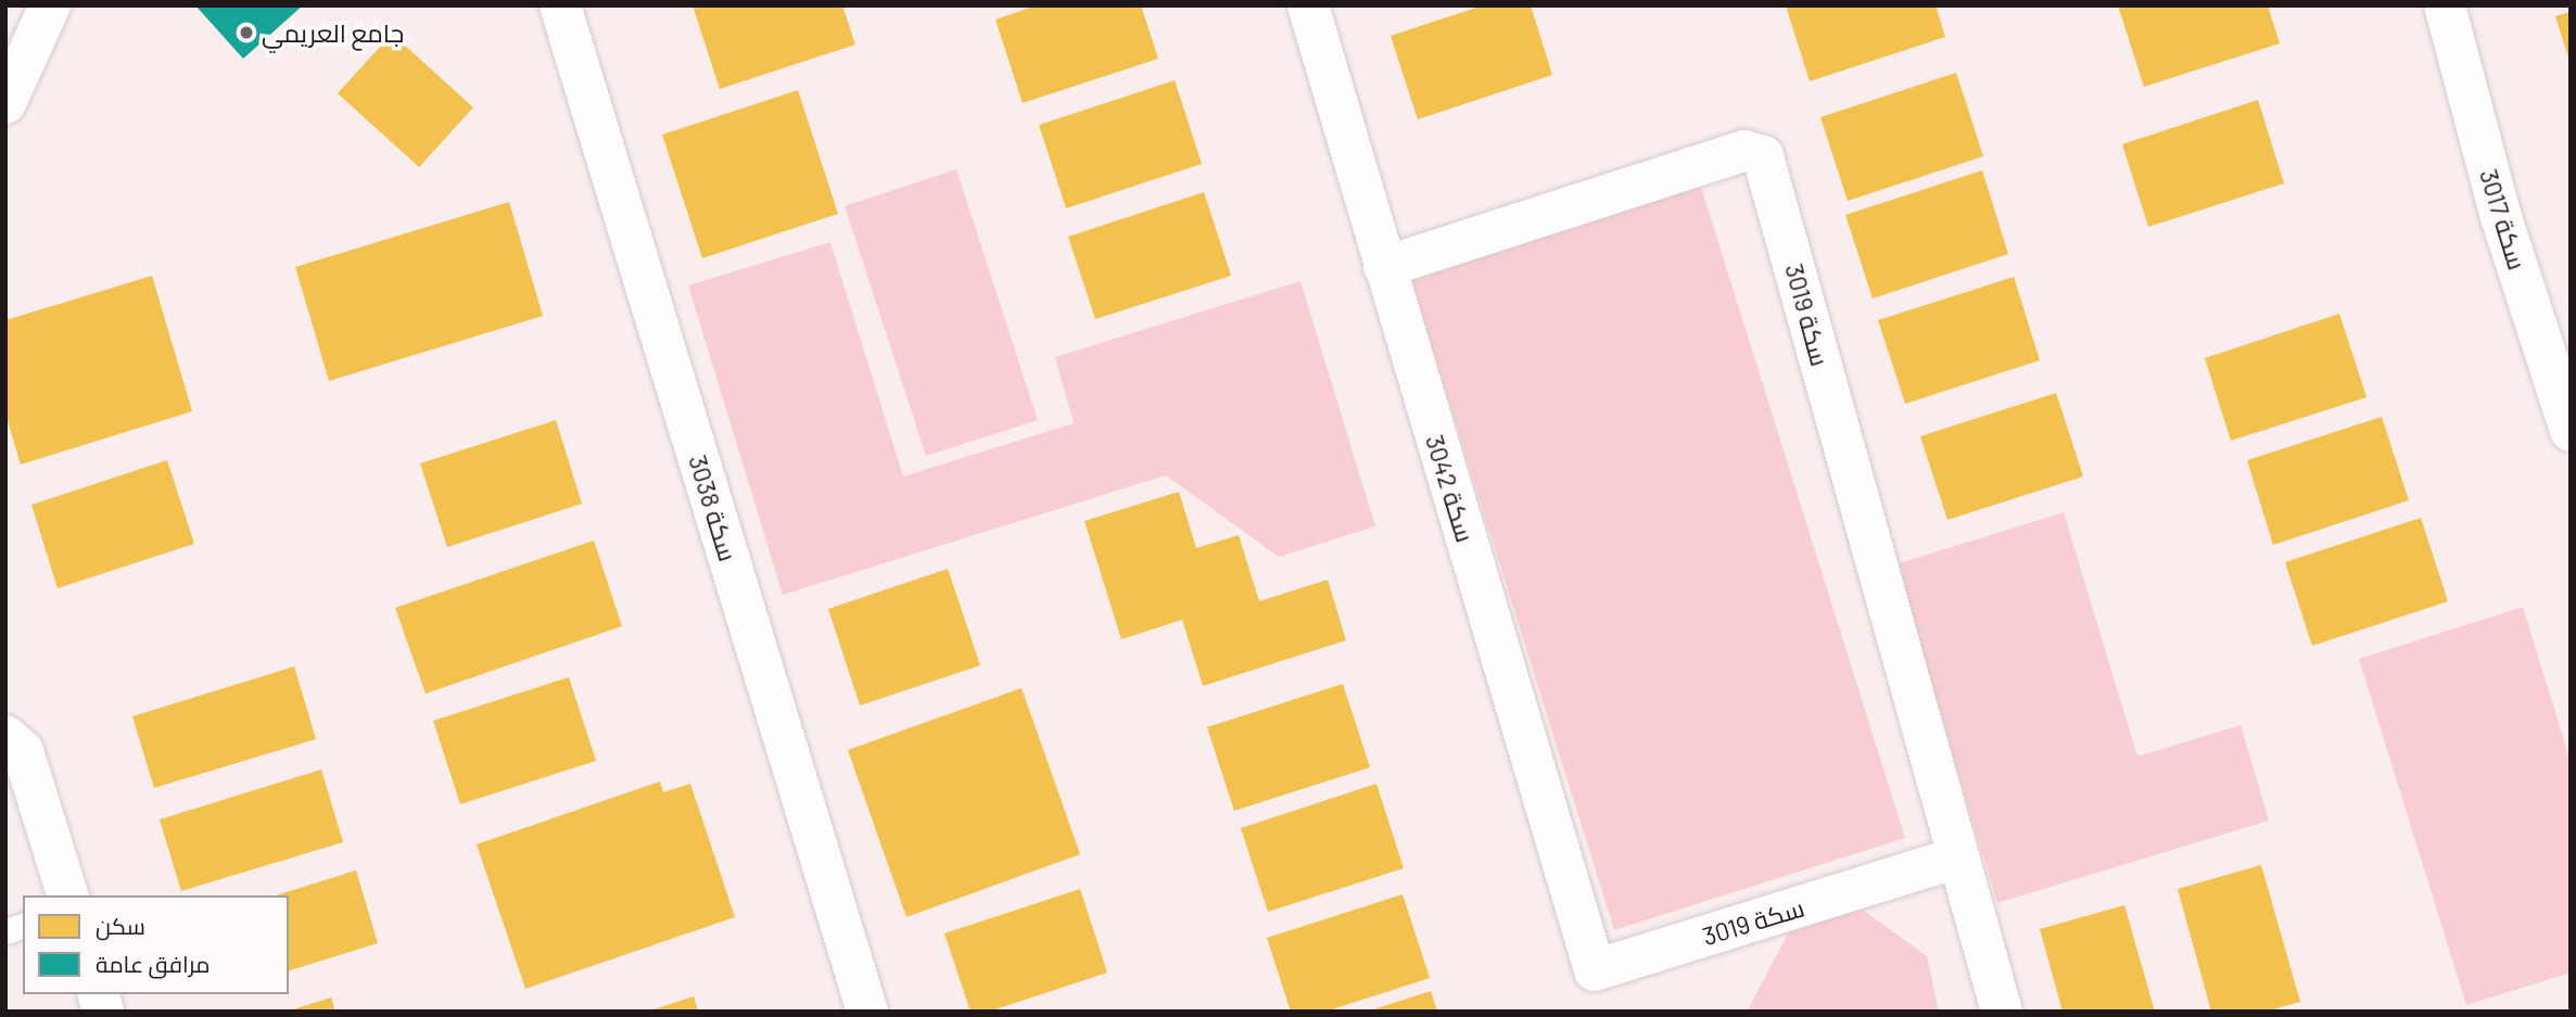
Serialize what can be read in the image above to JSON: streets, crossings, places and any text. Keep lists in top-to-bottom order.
{
  "streets": {
    "street": [
      "سكة 3017",
      "سكة 3019",
      "سكة 3042",
      "سكة 3038"
    ]
  },
  "crossings": [
    ["سكة 3019", "سكة 3042"]
  ],
  "places": ["جامع العريمي"],
  "legend": ["سكن", "مرافق عامة"]
}
